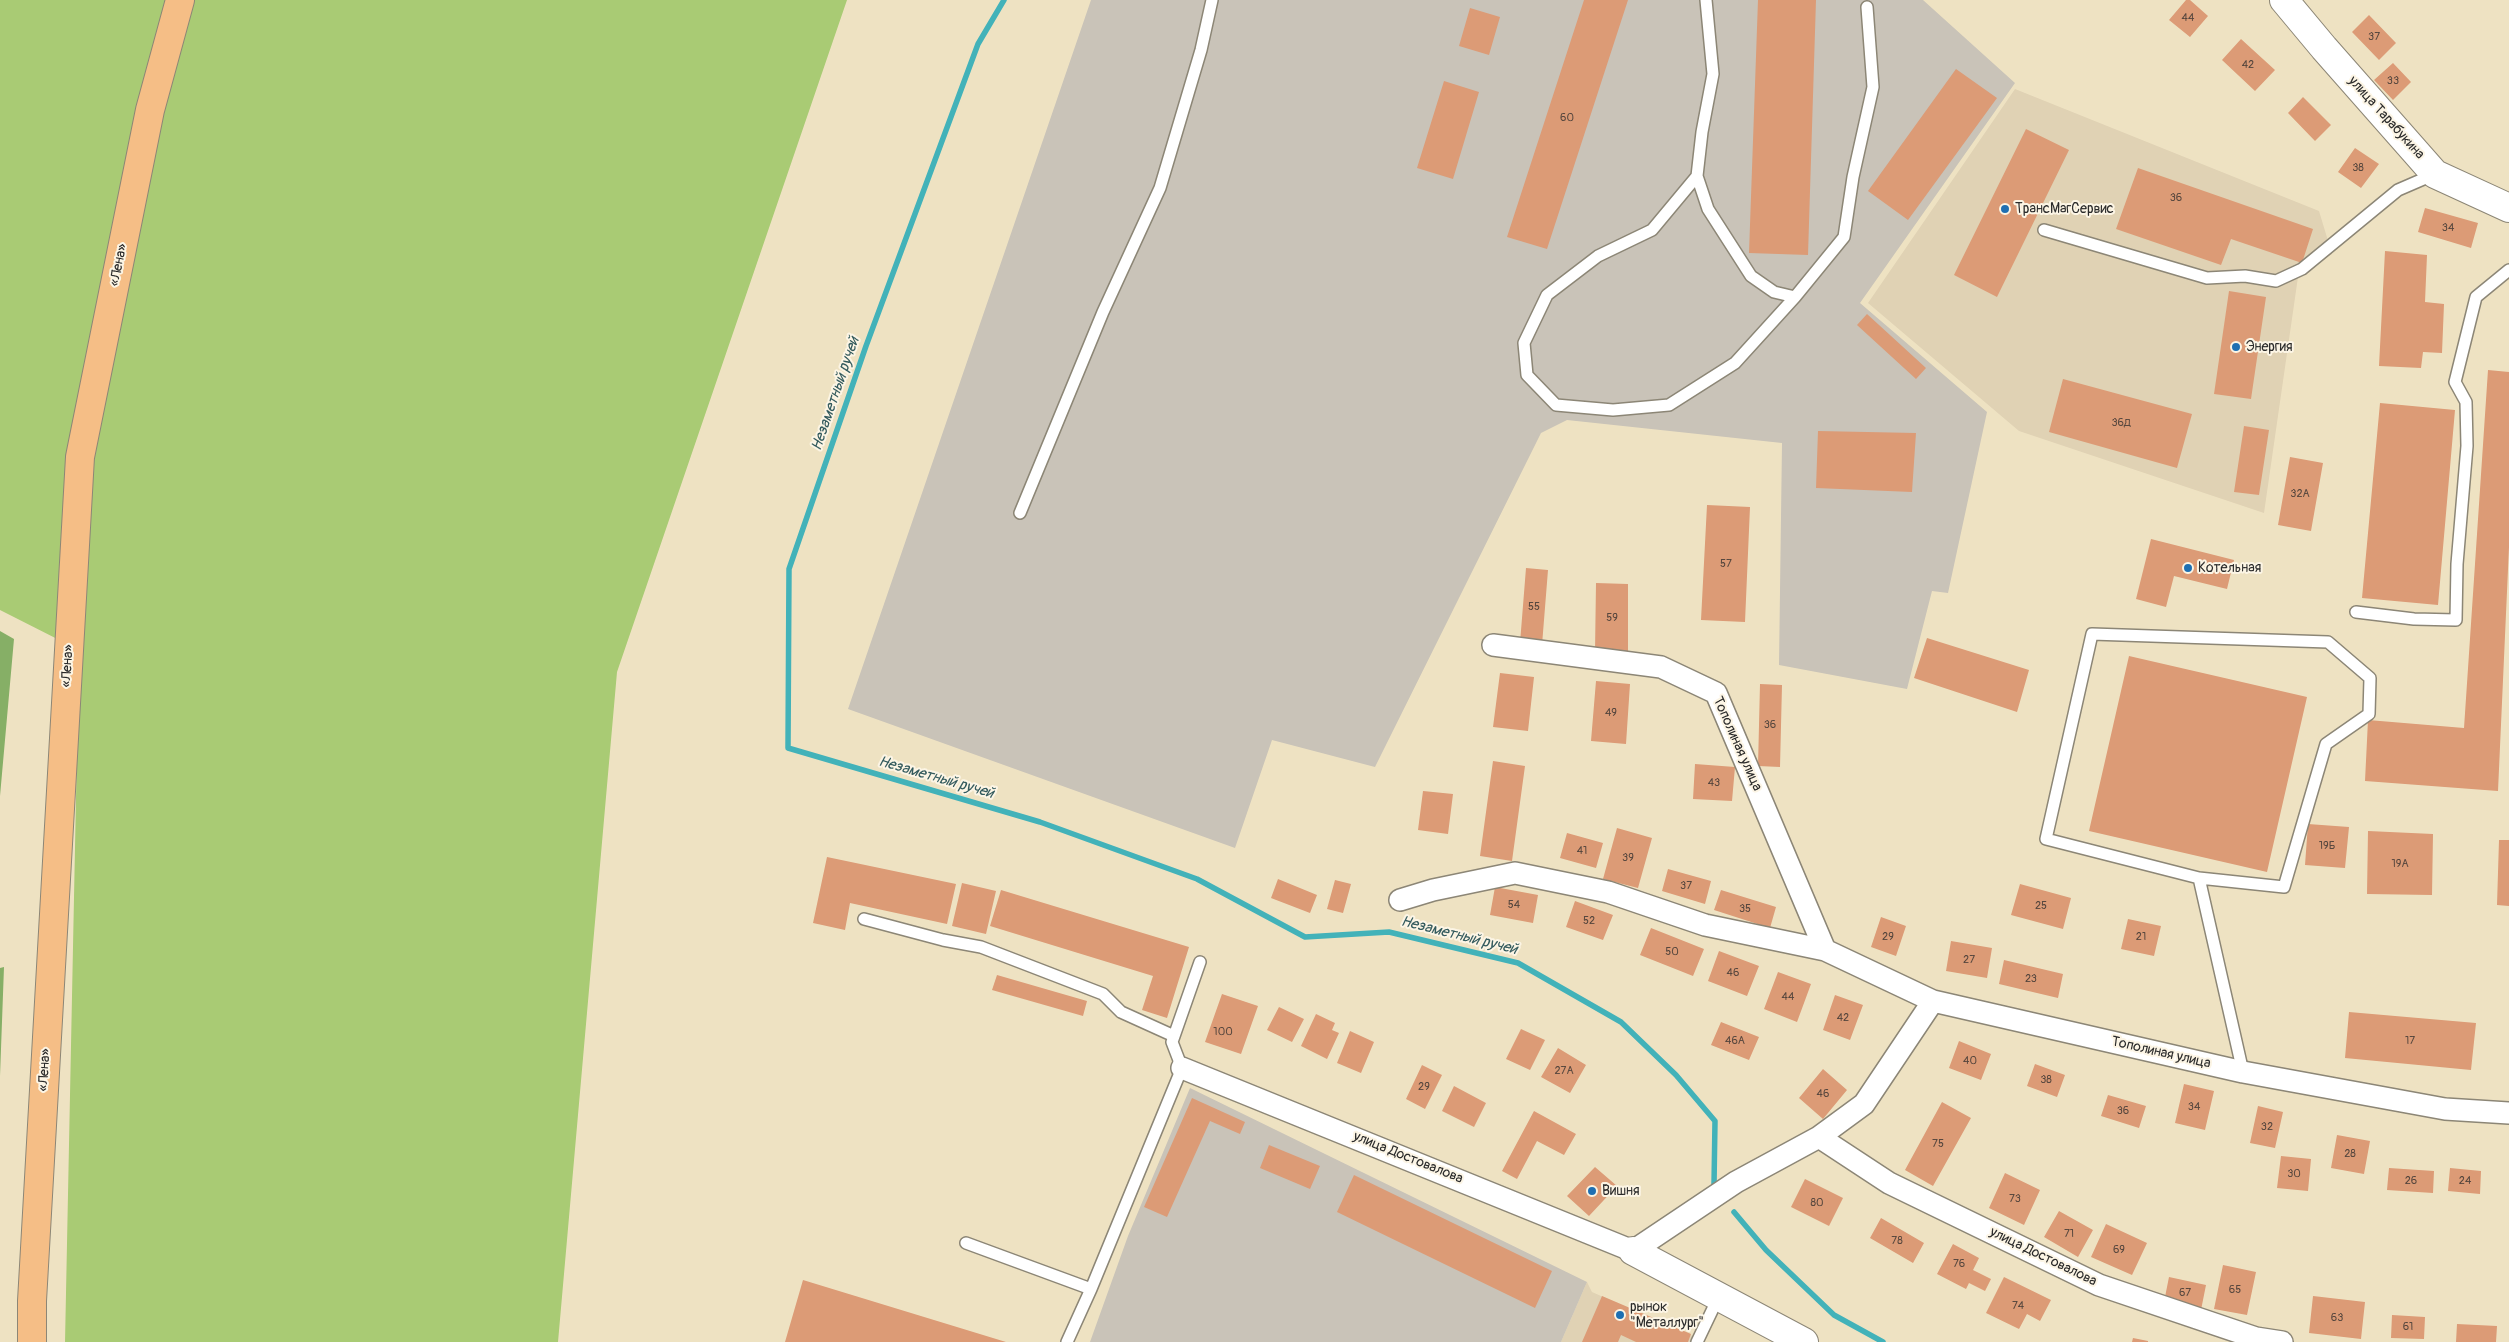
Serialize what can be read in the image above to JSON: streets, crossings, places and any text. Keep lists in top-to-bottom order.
{
  "streets": {
    "highway": ["«Лена»"],
    "street": ["улица Тарабукина", "Тополиная улица", "улица Достовалова"]
  },
  "water": ["Незаметный ручей"],
  "places": [
    "ТрансМагСервис",
    "Энергия",
    "Котельная",
    "Вишня",
    "рынок \"Металлург\""
  ],
  "house_numbers": [
    "44",
    "37",
    "42",
    "33",
    "60",
    "38",
    "36",
    "34",
    "36Д",
    "32А",
    "57",
    "55",
    "59",
    "49",
    "36",
    "43",
    "19Б",
    "41",
    "39",
    "19А",
    "37",
    "54",
    "25",
    "35",
    "52",
    "29",
    "21",
    "50",
    "27",
    "46",
    "23",
    "44",
    "42",
    "100",
    "46А",
    "17",
    "40",
    "27А",
    "38",
    "29",
    "46",
    "34",
    "36",
    "32",
    "75",
    "28",
    "30",
    "26",
    "24",
    "73",
    "80",
    "71",
    "78",
    "69",
    "76",
    "65",
    "67",
    "74",
    "63",
    "61"
  ]
}
